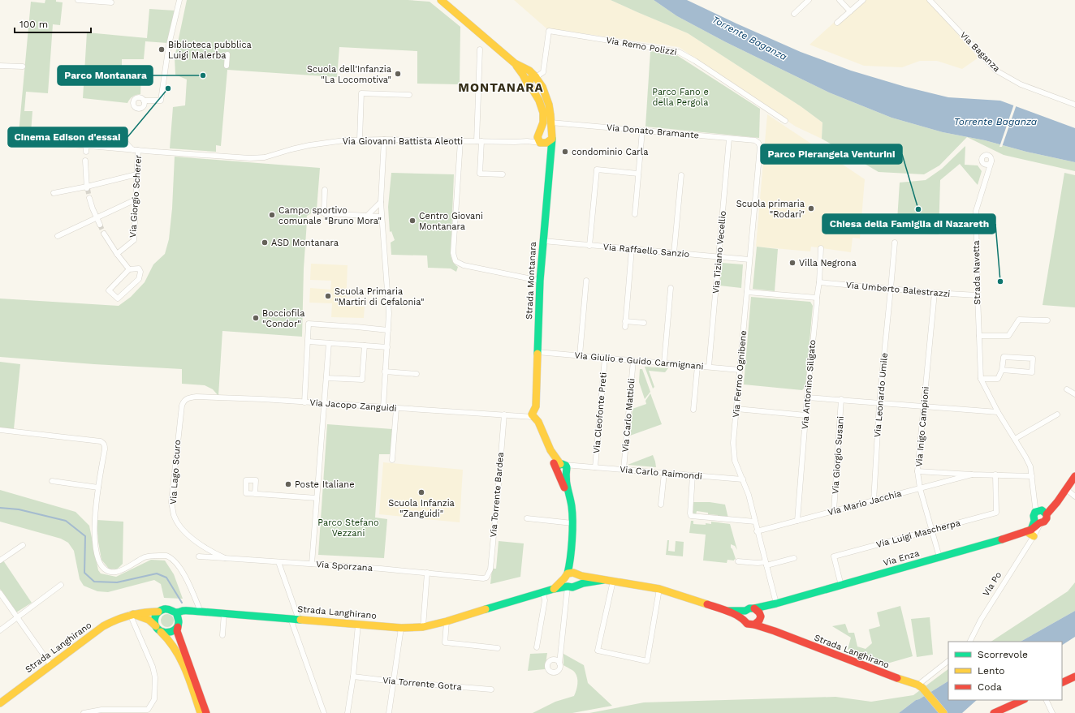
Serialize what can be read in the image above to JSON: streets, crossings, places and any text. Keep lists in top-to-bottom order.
{
  "streets": {
    "street": [
      "Via Remo Polizzi",
      "Via Baganza",
      "Via Donato Bramante",
      "Via Giovanni Battista Aleotti",
      "Via Giorgio Scherer",
      "Via Raffaello Sanzio",
      "Via Tiziano Vecellio",
      "Strada Navetta",
      "Strada Montanara",
      "Via Umberto Balestrazzi",
      "Via Giulio e Guido Carmignani",
      "Via Fermo Ognibene",
      "Via Antonino Siligato",
      "Via Leonardo Umile",
      "Via Jacopo Zanguidi",
      "Via Cleofonte Preti",
      "Via Carlo Mattioli",
      "Via Inigo Campioni",
      "Via Giorgio Susani",
      "Via Lago Scuro",
      "Via Carlo Raimondi",
      "Via Torrente Bardea",
      "Via Mario Jacchia",
      "Via Luigi Mascherpa",
      "Via Enza",
      "Via Sporzana",
      "Via Po",
      "Strada Langhirano",
      "Via Torrente Gotra"
    ]
  },
  "crossings": [
    ["Via Remo Polizzi", "Strada Montanara"],
    ["Via Donato Bramante", "Via Tiziano Vecellio"],
    ["Via Donato Bramante", "Strada Montanara"],
    ["Via Donato Bramante", "Via Fermo Ognibene"],
    ["Via Giovanni Battista Aleotti", "Via Giorgio Scherer"],
    ["Via Giovanni Battista Aleotti", "Strada Montanara"],
    ["Via Raffaello Sanzio", "Via Tiziano Vecellio"],
    ["Via Raffaello Sanzio", "Strada Montanara"],
    ["Via Raffaello Sanzio", "Via Fermo Ognibene"],
    ["Via Tiziano Vecellio", "Via Giulio e Guido Carmignani"],
    ["Strada Navetta", "Via Umberto Balestrazzi"],
    ["Strada Navetta", "Via Mario Jacchia"],
    ["Strada Navetta", "Via Po"],
    ["Strada Montanara", "Via Giulio e Guido Carmignani"],
    ["Strada Montanara", "Via Jacopo Zanguidi"],
    ["Strada Montanara", "Via Carlo Raimondi"],
    ["Strada Montanara", "Strada Langhirano"],
    ["Via Umberto Balestrazzi", "Via Antonino Siligato"],
    ["Via Umberto Balestrazzi", "Via Leonardo Umile"],
    ["Via Umberto Balestrazzi", "Via Inigo Campioni"],
    ["Via Giulio e Guido Carmignani", "Via Fermo Ognibene"],
    ["Via Giulio e Guido Carmignani", "Via Cleofonte Preti"],
    ["Via Giulio e Guido Carmignani", "Via Carlo Mattioli"],
    ["Via Fermo Ognibene", "Via Carlo Raimondi"],
    ["Via Fermo Ognibene", "Via Mario Jacchia"],
    ["Via Fermo Ognibene", "Via Enza"],
    ["Via Antonino Siligato", "Via Mario Jacchia"],
    ["Via Leonardo Umile", "Via Mario Jacchia"],
    ["Via Jacopo Zanguidi", "Via Lago Scuro"],
    ["Via Jacopo Zanguidi", "Via Torrente Bardea"],
    ["Via Cleofonte Preti", "Via Carlo Raimondi"],
    ["Via Carlo Mattioli", "Via Carlo Raimondi"],
    ["Via Inigo Campioni", "Via Mario Jacchia"],
    ["Via Inigo Campioni", "Via Luigi Mascherpa"],
    ["Via Inigo Campioni", "Via Enza"],
    ["Via Giorgio Susani", "Via Mario Jacchia"],
    ["Via Lago Scuro", "Via Sporzana"],
    ["Via Torrente Bardea", "Via Sporzana"],
    ["Via Mario Jacchia", "Via Luigi Mascherpa"],
    ["Via Luigi Mascherpa", "Via Enza"],
    ["Via Enza", "Via Po"],
    ["Via Enza", "Strada Langhirano"]
  ],
  "districts": ["MONTANARA"],
  "water": ["Torrente Baganza"],
  "parks": ["Parco Fano e della Pergola", "Parco Stefano Vezzani"],
  "places": [
    "Biblioteca pubblica Luigi Malerba",
    "Scuola dell'Infanzia \"La Locomotiva\"",
    "Parco Montanara",
    "Cinema Edison d'essai",
    "condominio Carla",
    "Scuola primaria \"Rodari\"",
    "Parco Pierangela Venturini",
    "Campo sportivo comunale \"Bruno Mora\"",
    "Centro Giovani Montanara",
    "ASD Montanara",
    "Villa Negrona",
    "Chiesa della Famiglia di Nazareth",
    "Scuola Primaria \"Martiri di Cefalonia\"",
    "Bocciofila \"Condor\"",
    "Poste Italiane",
    "Scuola Infanzia \"Zanguidi\""
  ],
  "legend": ["Scorrevole", "Lento", "Coda"],
  "scale_bar": "100 m"
}
